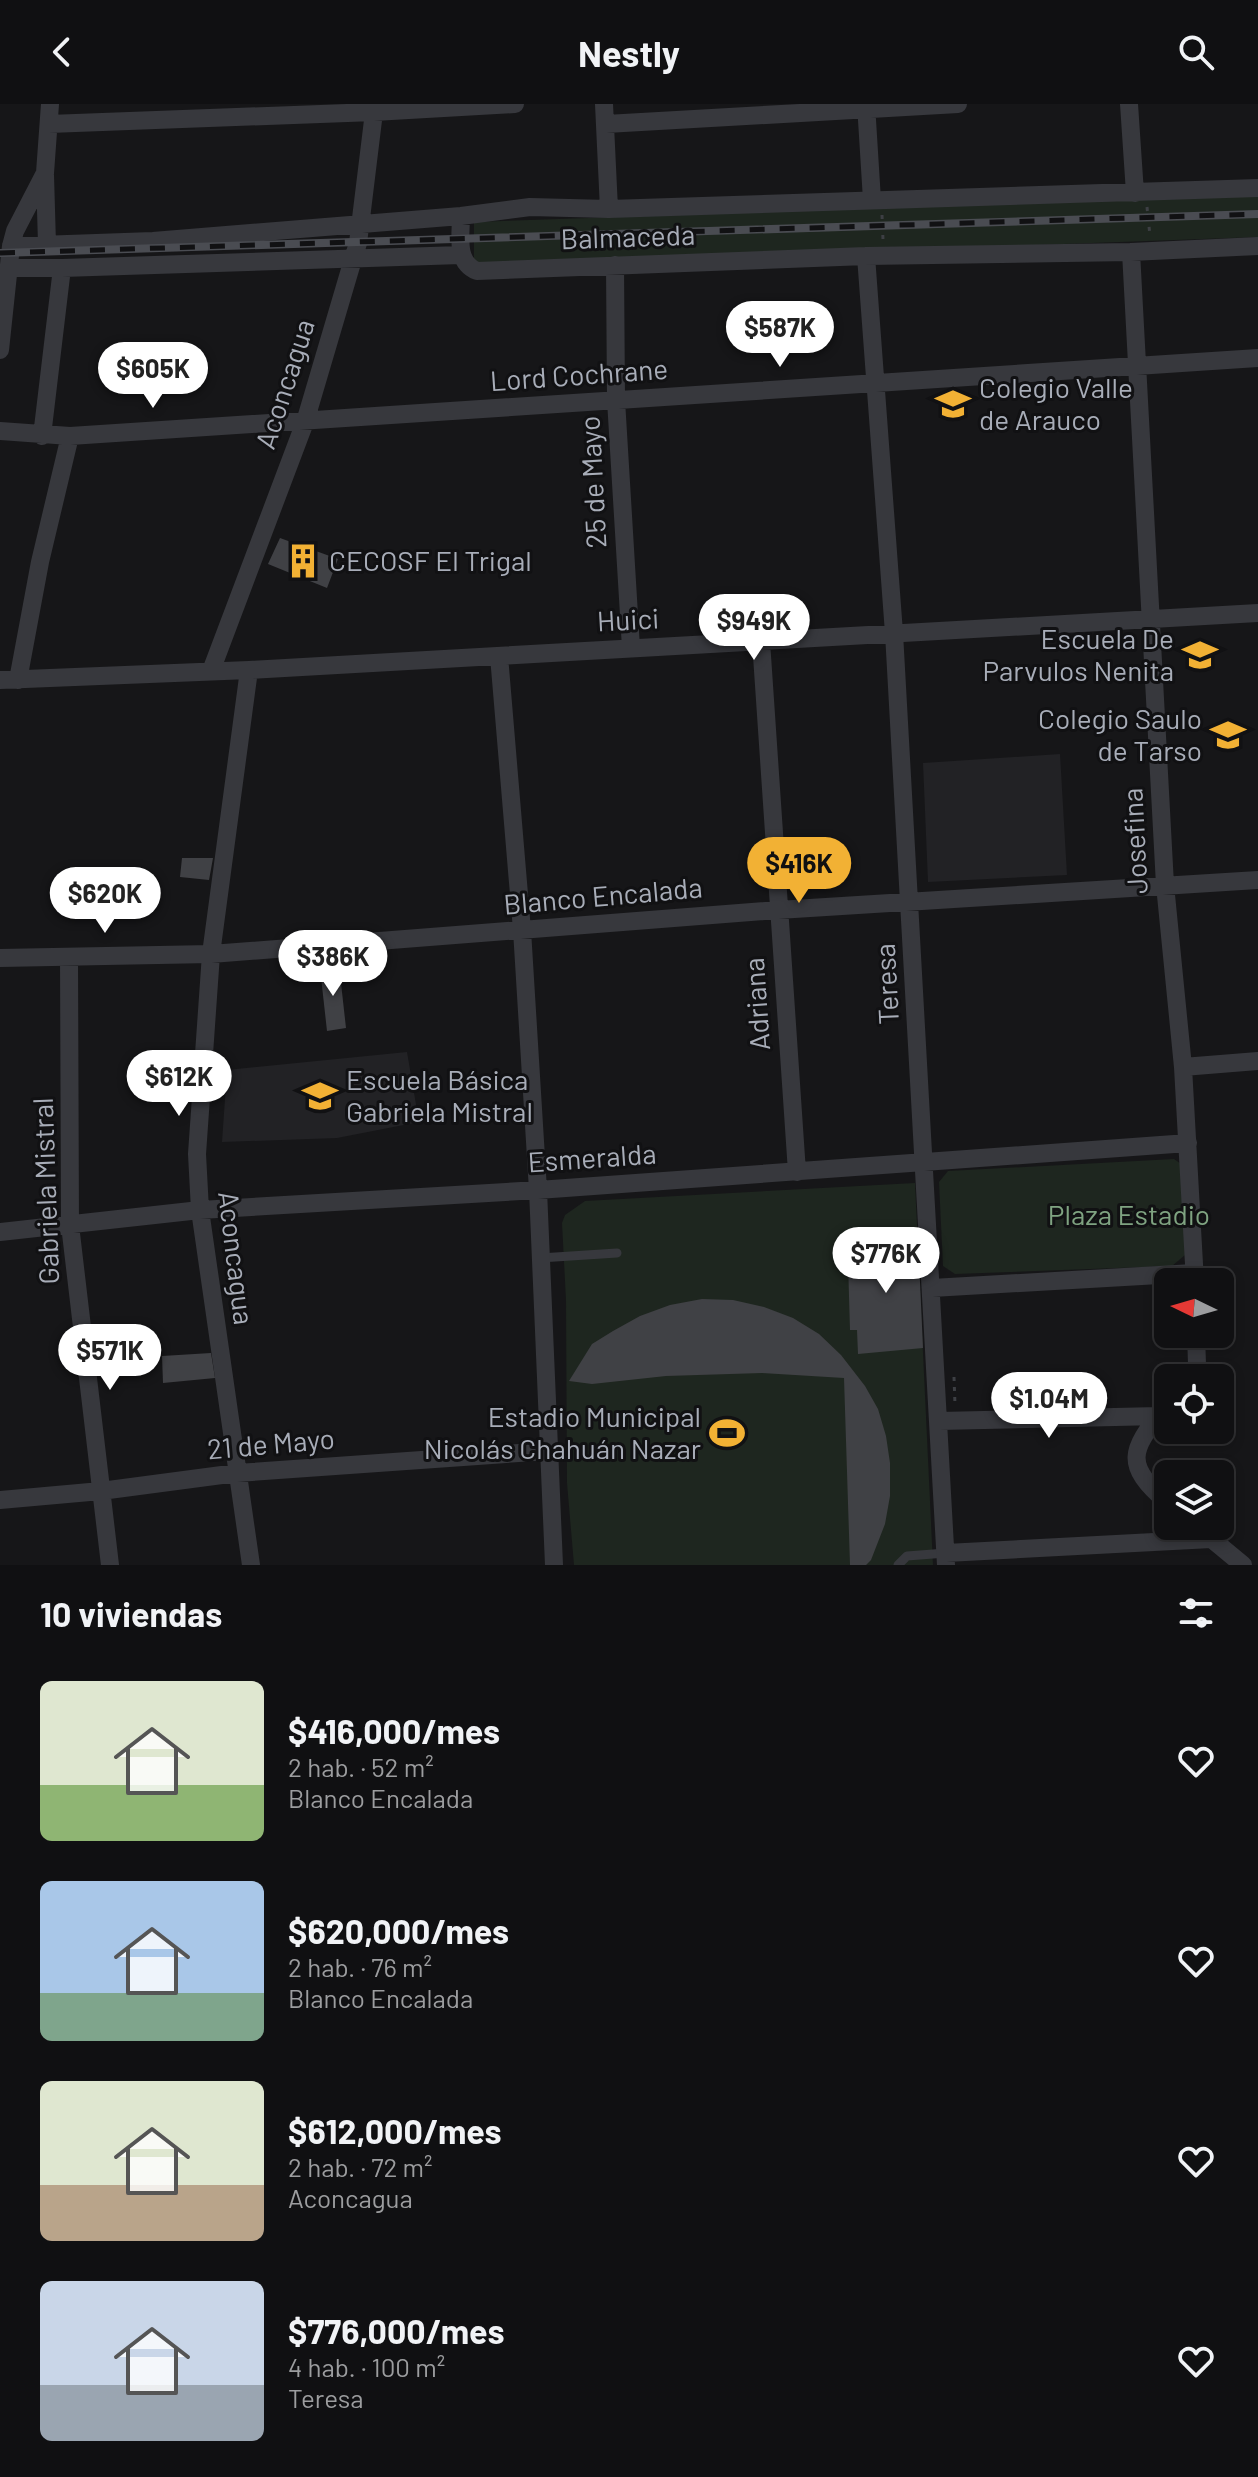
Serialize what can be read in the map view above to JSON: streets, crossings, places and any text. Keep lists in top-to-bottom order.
{
  "streets": {
    "street": [
      "Balmaceda",
      "Lord Cochrane",
      "Aconcagua",
      "25 de Mayo",
      "Huici",
      "Josefina",
      "Blanco Encalada",
      "Teresa",
      "Adriana",
      "Esmeralda",
      "Gabriela Mistral",
      "21 de Mayo"
    ]
  },
  "crossings": [
    ["Balmaceda", "Aconcagua"],
    ["Balmaceda", "25 de Mayo"],
    ["Balmaceda", "Josefina"],
    ["Balmaceda", "Teresa"],
    ["Lord Cochrane", "Aconcagua"],
    ["Lord Cochrane", "25 de Mayo"],
    ["Lord Cochrane", "Josefina"],
    ["Lord Cochrane", "Teresa"],
    ["Aconcagua", "Huici"],
    ["Aconcagua", "Blanco Encalada"],
    ["Aconcagua", "Esmeralda"],
    ["Aconcagua", "21 de Mayo"],
    ["25 de Mayo", "Huici"],
    ["Huici", "Josefina"],
    ["Huici", "Teresa"],
    ["Huici", "Adriana"],
    ["Josefina", "Blanco Encalada"],
    ["Josefina", "Esmeralda"],
    ["Blanco Encalada", "Teresa"],
    ["Blanco Encalada", "Adriana"],
    ["Blanco Encalada", "Gabriela Mistral"],
    ["Teresa", "Esmeralda"],
    ["Adriana", "Esmeralda"],
    ["Esmeralda", "Gabriela Mistral"],
    ["Gabriela Mistral", "21 de Mayo"]
  ],
  "parks": ["Plaza Estadio"],
  "places": {
    "school or university": [
      "Colegio Valle de Arauco",
      "Escuela De Parvulos Nenita",
      "Colegio Saulo de Tarso",
      "Escuela Básica Gabriela Mistral"
    ],
    "building": ["CECOSF El Trigal"],
    "sports": ["Estadio Municipal Nicolás Chahuán Nazar"]
  },
  "north": "left",
  "page": {
    "header": "Nestly",
    "price": [
      "$587K",
      "$605K",
      "$949K",
      "$416K",
      "$620K",
      "$386K",
      "$612K",
      "$776K",
      "$571K",
      "$1.04M"
    ],
    "heading": "10 viviendas",
    "list": [
      {
        "name": "$416,000/mes",
        "note": "2 hab. · 52 m² · Blanco Encalada"
      },
      {
        "name": "$620,000/mes",
        "note": "2 hab. · 76 m² · Blanco Encalada"
      },
      {
        "name": "$612,000/mes",
        "note": "2 hab. · 72 m² · Aconcagua"
      },
      {
        "name": "$776,000/mes",
        "note": "4 hab. · 100 m² · Teresa"
      }
    ]
  }
}
